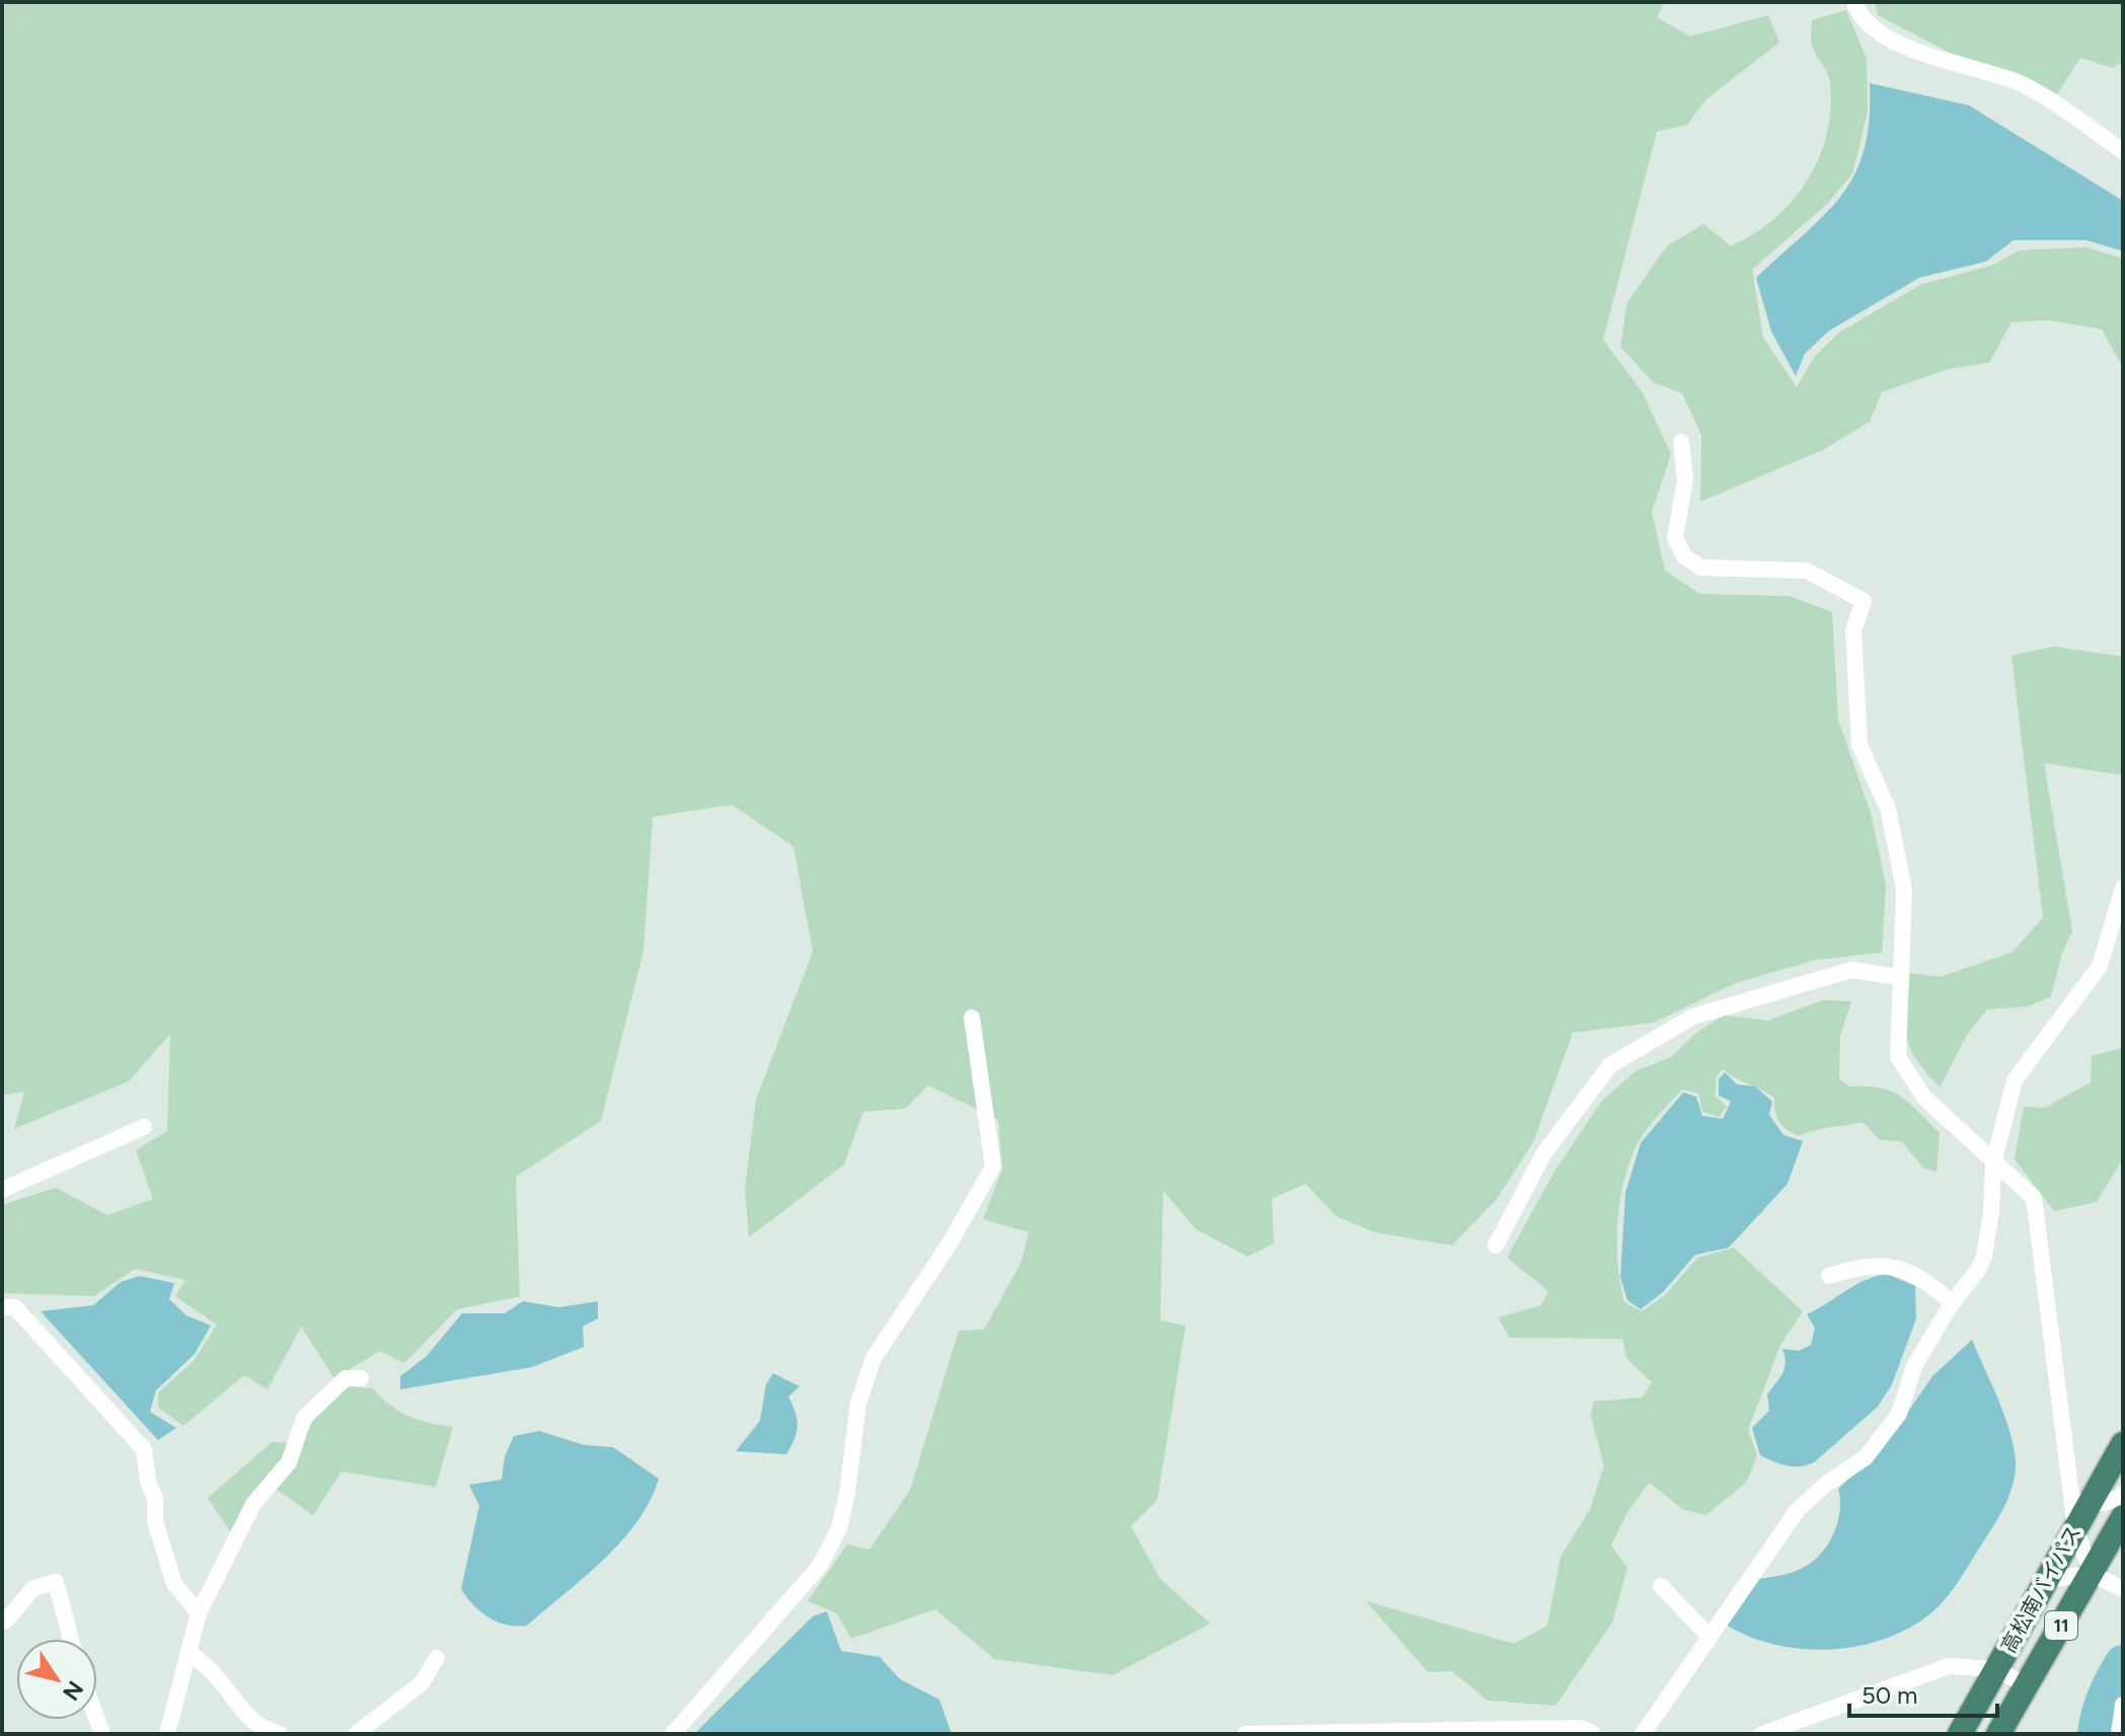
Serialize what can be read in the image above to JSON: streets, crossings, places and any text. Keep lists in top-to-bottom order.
{
  "streets": {
    "highway": ["高松南バイパス", "11"]
  },
  "scale_bar": "50 m",
  "north": "bottom right"
}
